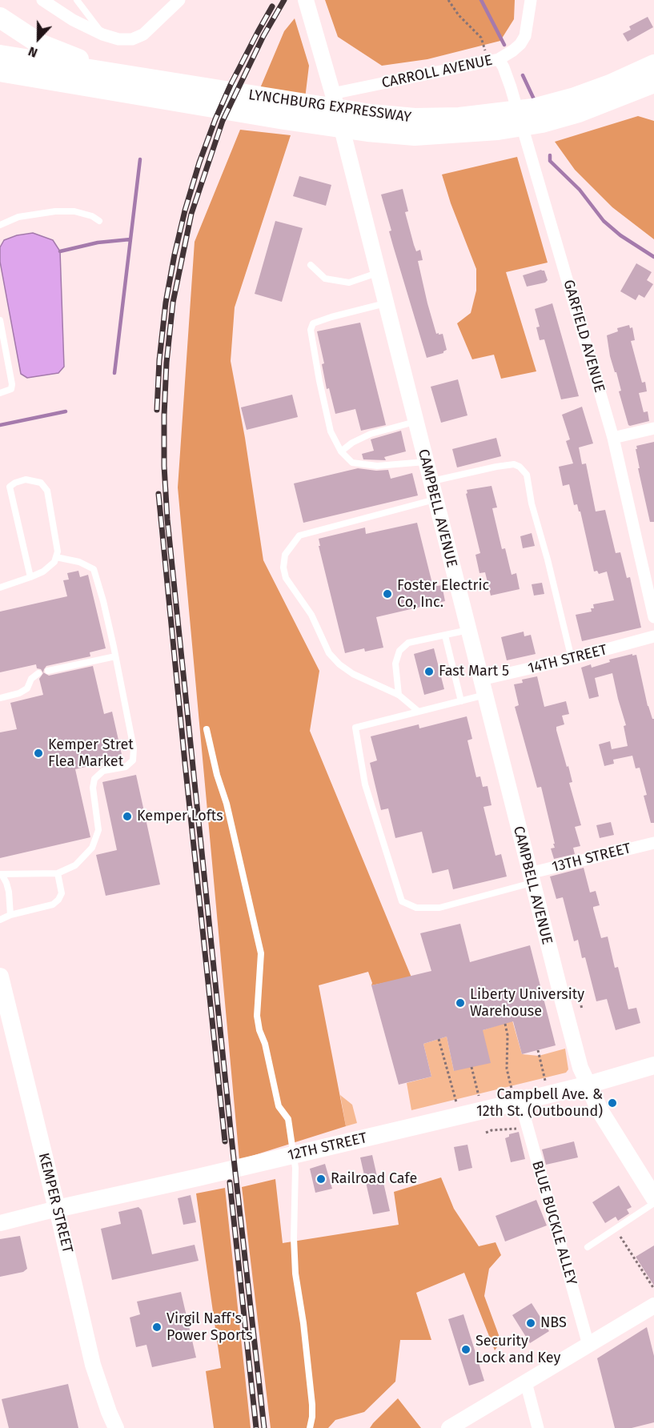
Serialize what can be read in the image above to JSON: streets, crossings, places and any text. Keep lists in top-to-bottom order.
{
  "streets": {
    "highway": ["LYNCHBURG EXPRESSWAY"],
    "main road": ["CAMPBELL AVENUE", "12TH STREET", "KEMPER STREET"],
    "street": [
      "CARROLL AVENUE",
      "GARFIELD AVENUE",
      "14TH STREET",
      "13TH STREET",
      "BLUE BUCKLE ALLEY"
    ]
  },
  "crossings": [
    ["CARROLL AVENUE", "GARFIELD AVENUE"],
    ["CARROLL AVENUE", "CAMPBELL AVENUE"],
    ["CAMPBELL AVENUE", "14TH STREET"],
    ["CAMPBELL AVENUE", "13TH STREET"],
    ["CAMPBELL AVENUE", "12TH STREET"],
    ["12TH STREET", "KEMPER STREET"],
    ["12TH STREET", "BLUE BUCKLE ALLEY"]
  ],
  "places": [
    "Foster Electric Co, Inc.",
    "Fast Mart 5",
    "Kemper Stret Flea Market",
    "Kemper Lofts",
    "Liberty University Warehouse",
    "Campbell Ave. & 12th St. (Outbound)",
    "Railroad Cafe",
    "NBS",
    "Virgil Naff's Power Sports",
    "Security Lock and Key"
  ],
  "north": "bottom"
}
